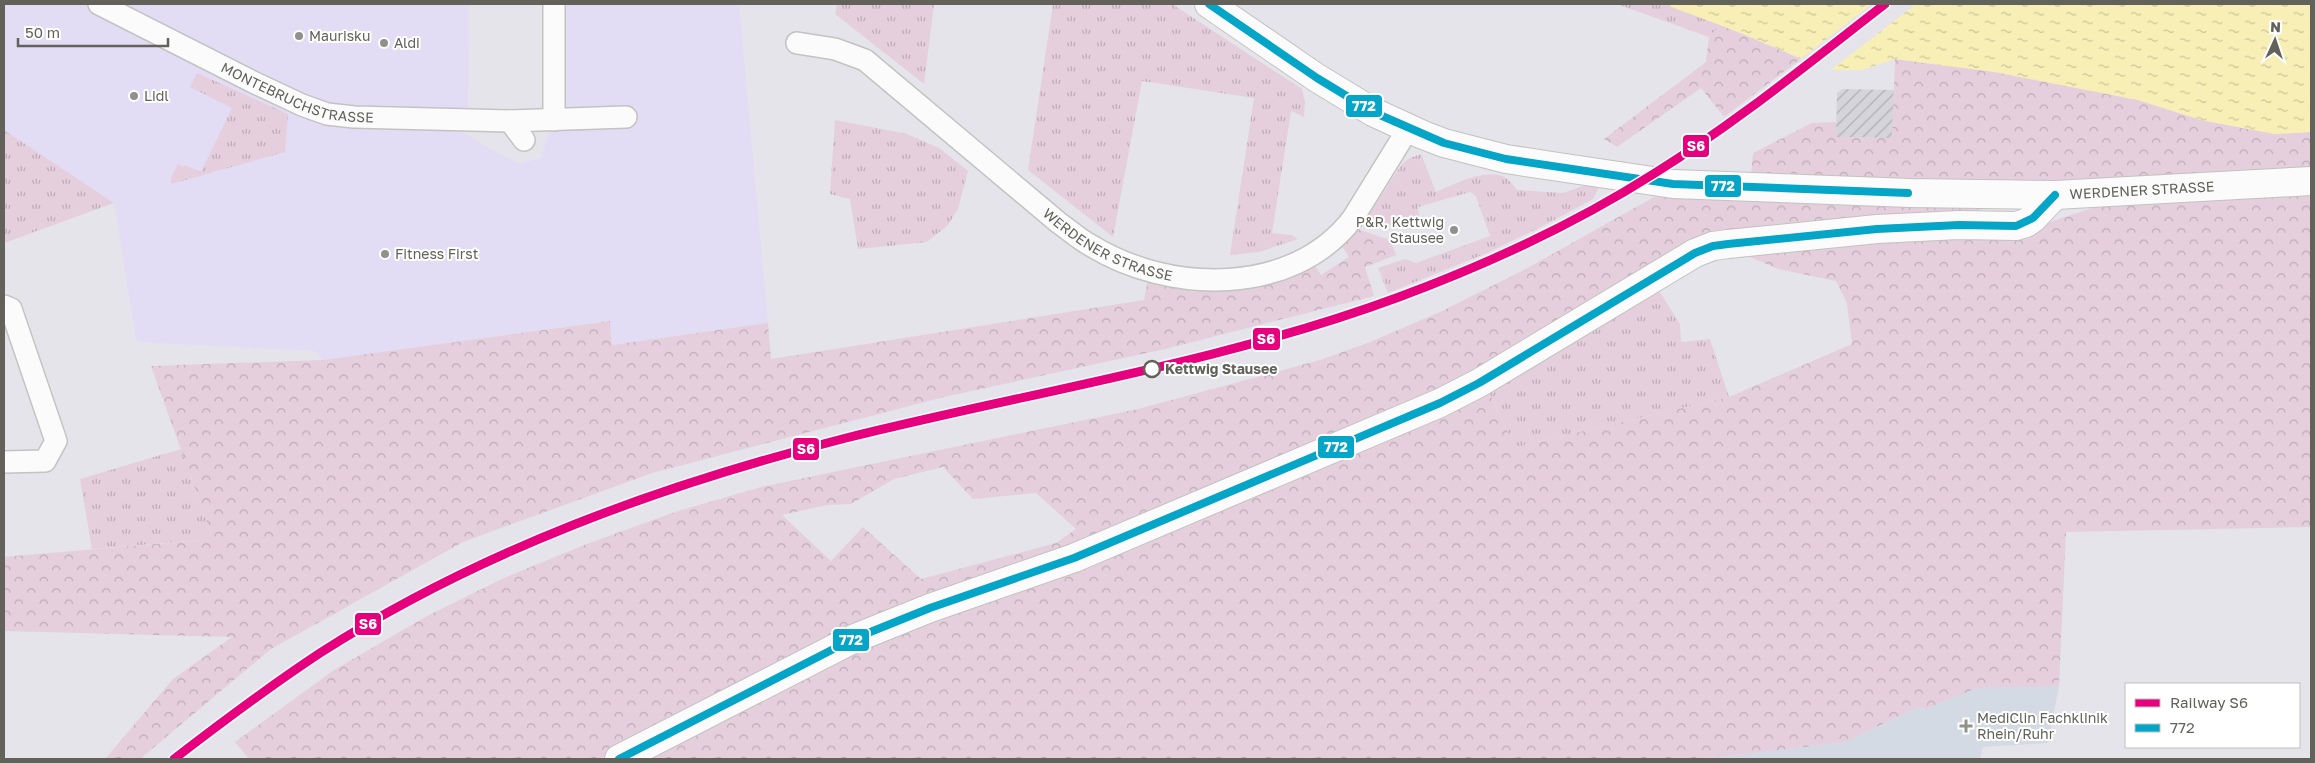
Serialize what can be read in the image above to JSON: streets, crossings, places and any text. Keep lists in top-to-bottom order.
{
  "streets": {
    "main road": ["WERDENER STRASSE"],
    "street": ["MONTEBRUCHSTRASSE"]
  },
  "places": {
    "other": [
      "Maurisku",
      "Aldi",
      "Lidl",
      "P&R, Kettwig Stausee",
      "Fitness First",
      "Kettwig Stausee"
    ],
    "health": ["MediClin Fachklinik Rhein/Ruhr"]
  },
  "lines": ["rail line S6", "transit line 772"],
  "legend": ["Railway S6", "772"],
  "scale_bar": "50 m",
  "north": "top"
}
